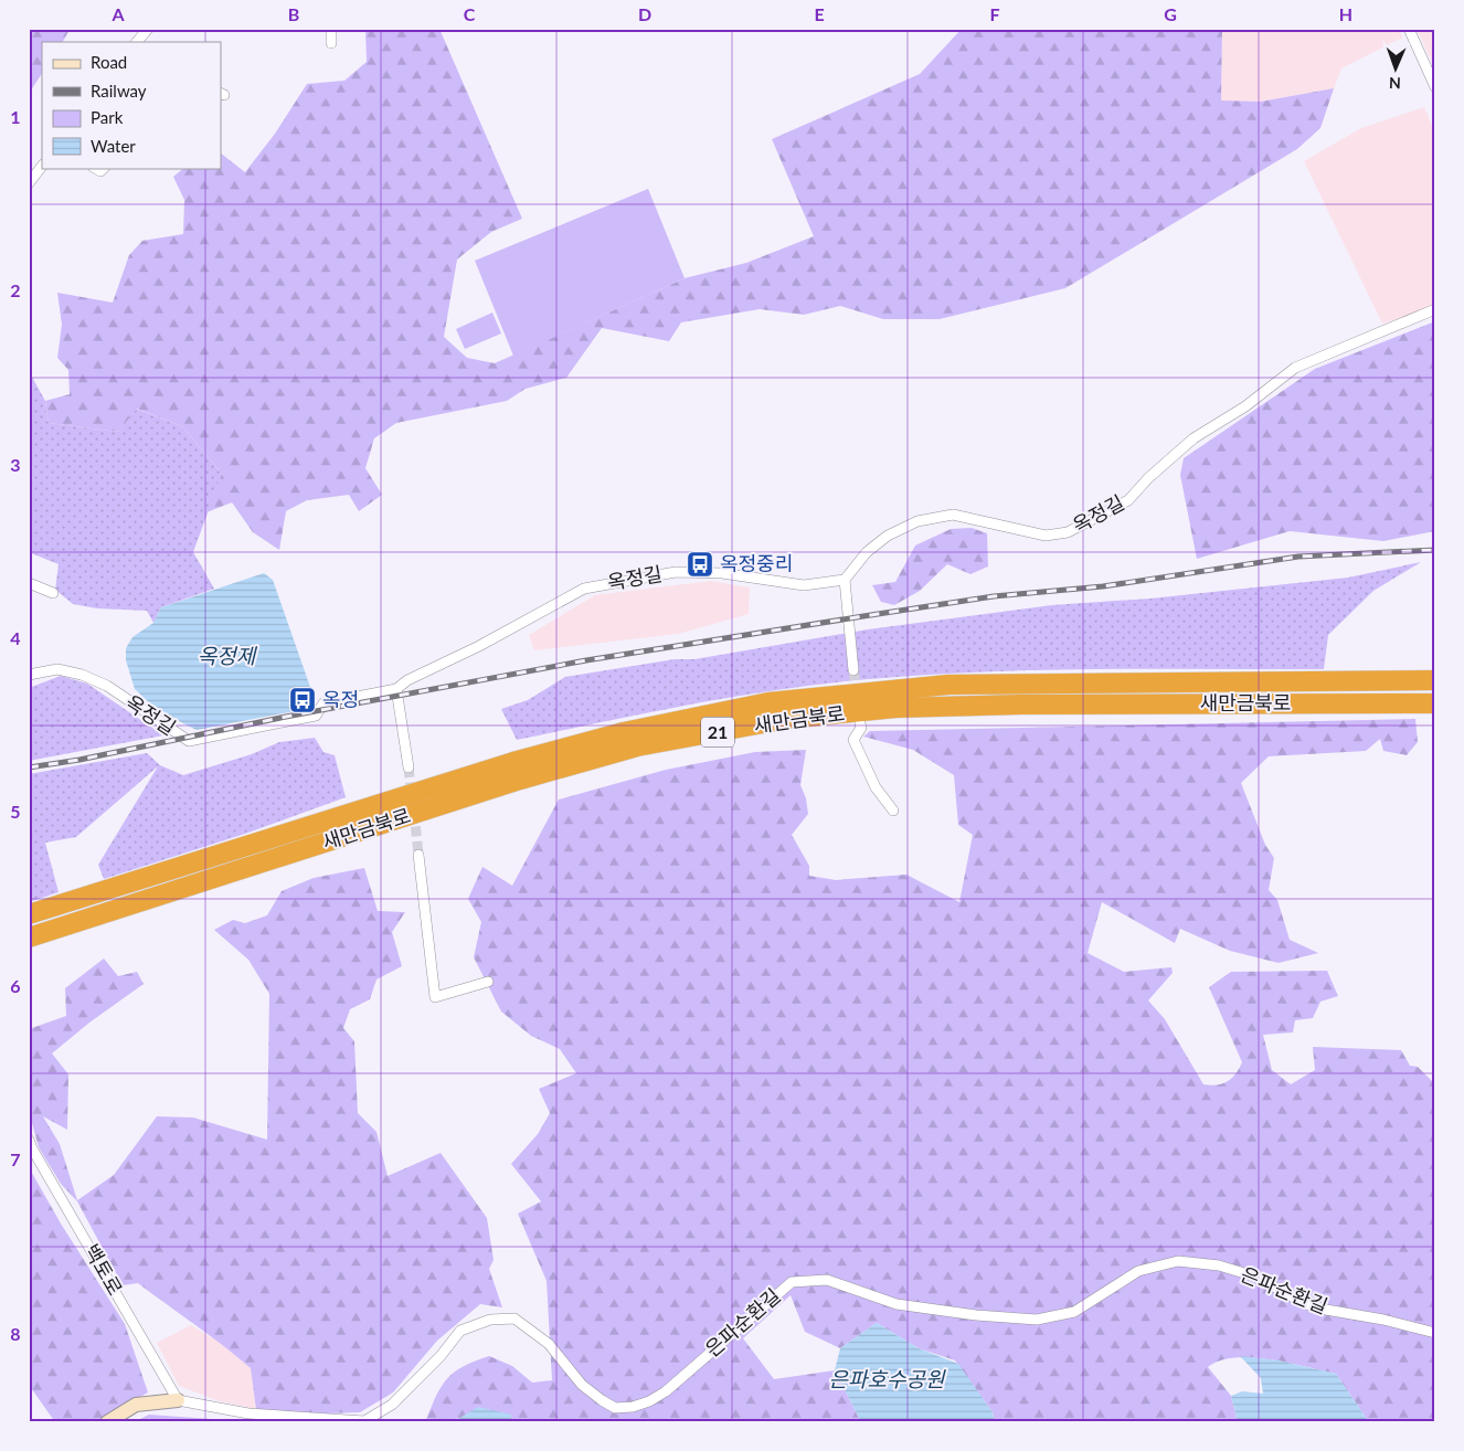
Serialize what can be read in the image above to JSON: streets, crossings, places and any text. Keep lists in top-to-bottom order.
{
  "streets": {
    "highway": ["새만금북로", "21"],
    "street": ["옥정길", "백토로", "은파순환길"]
  },
  "crossings": [
    ["백토로", "은파순환길"]
  ],
  "water": ["옥정제", "은파호수공원"],
  "places": {
    "bus stop": ["옥정중리", "옥정"]
  },
  "legend": [
    "Road",
    "Railway",
    "Park",
    "Water"
  ],
  "north": "bottom",
  "grid": {
    "columns": [
      "A",
      "B",
      "C",
      "D",
      "E",
      "F",
      "G",
      "H"
    ],
    "rows": [
      "1",
      "2",
      "3",
      "4",
      "5",
      "6",
      "7",
      "8"
    ]
  }
}
